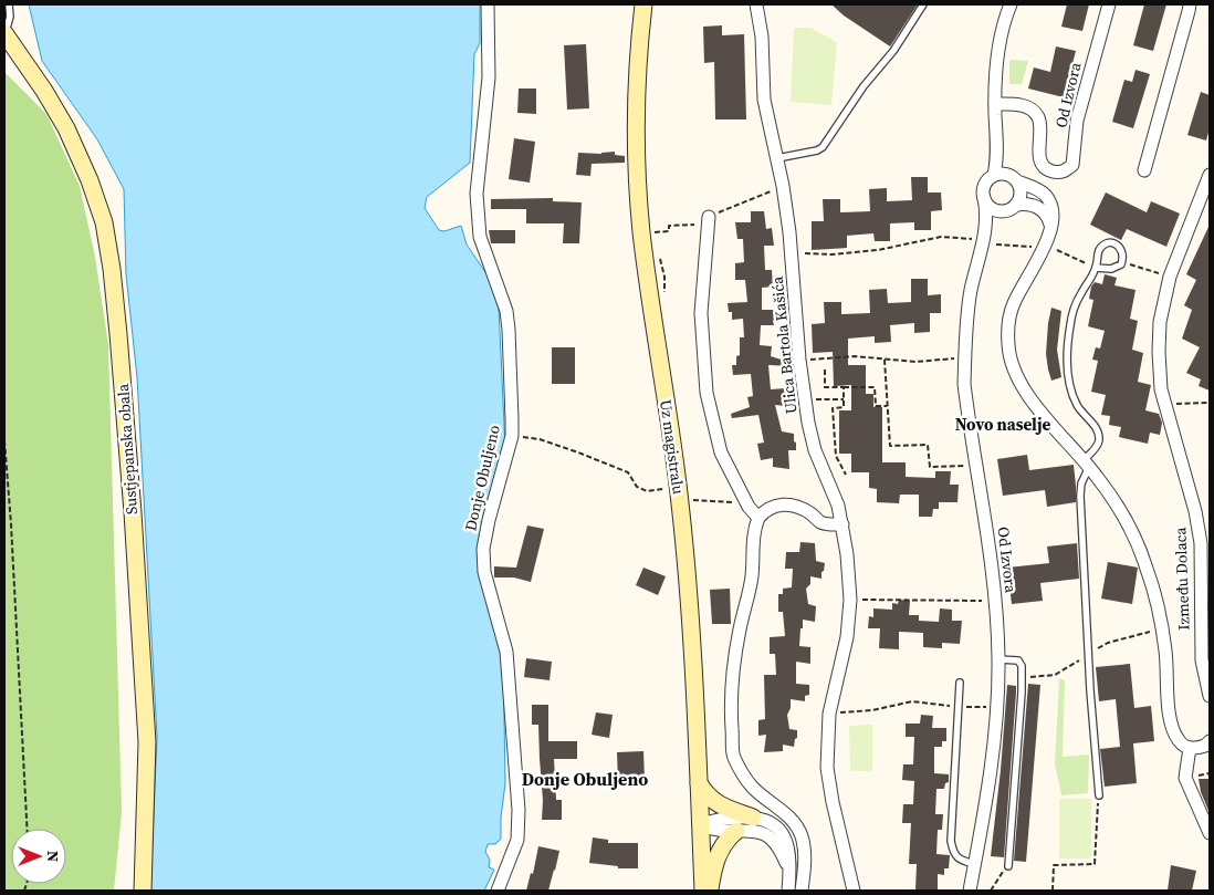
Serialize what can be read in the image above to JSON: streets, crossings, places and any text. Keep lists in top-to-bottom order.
{
  "streets": {
    "main road": ["Uz magistralu", "Sustjepanska obala"],
    "street": [
      "Od Izvora",
      "Ulica Bartola Kašića",
      "Donje Obuljeno",
      "Između Dolaca"
    ]
  },
  "districts": ["Novo naselje", "Donje Obuljeno"],
  "north": "right"
}
